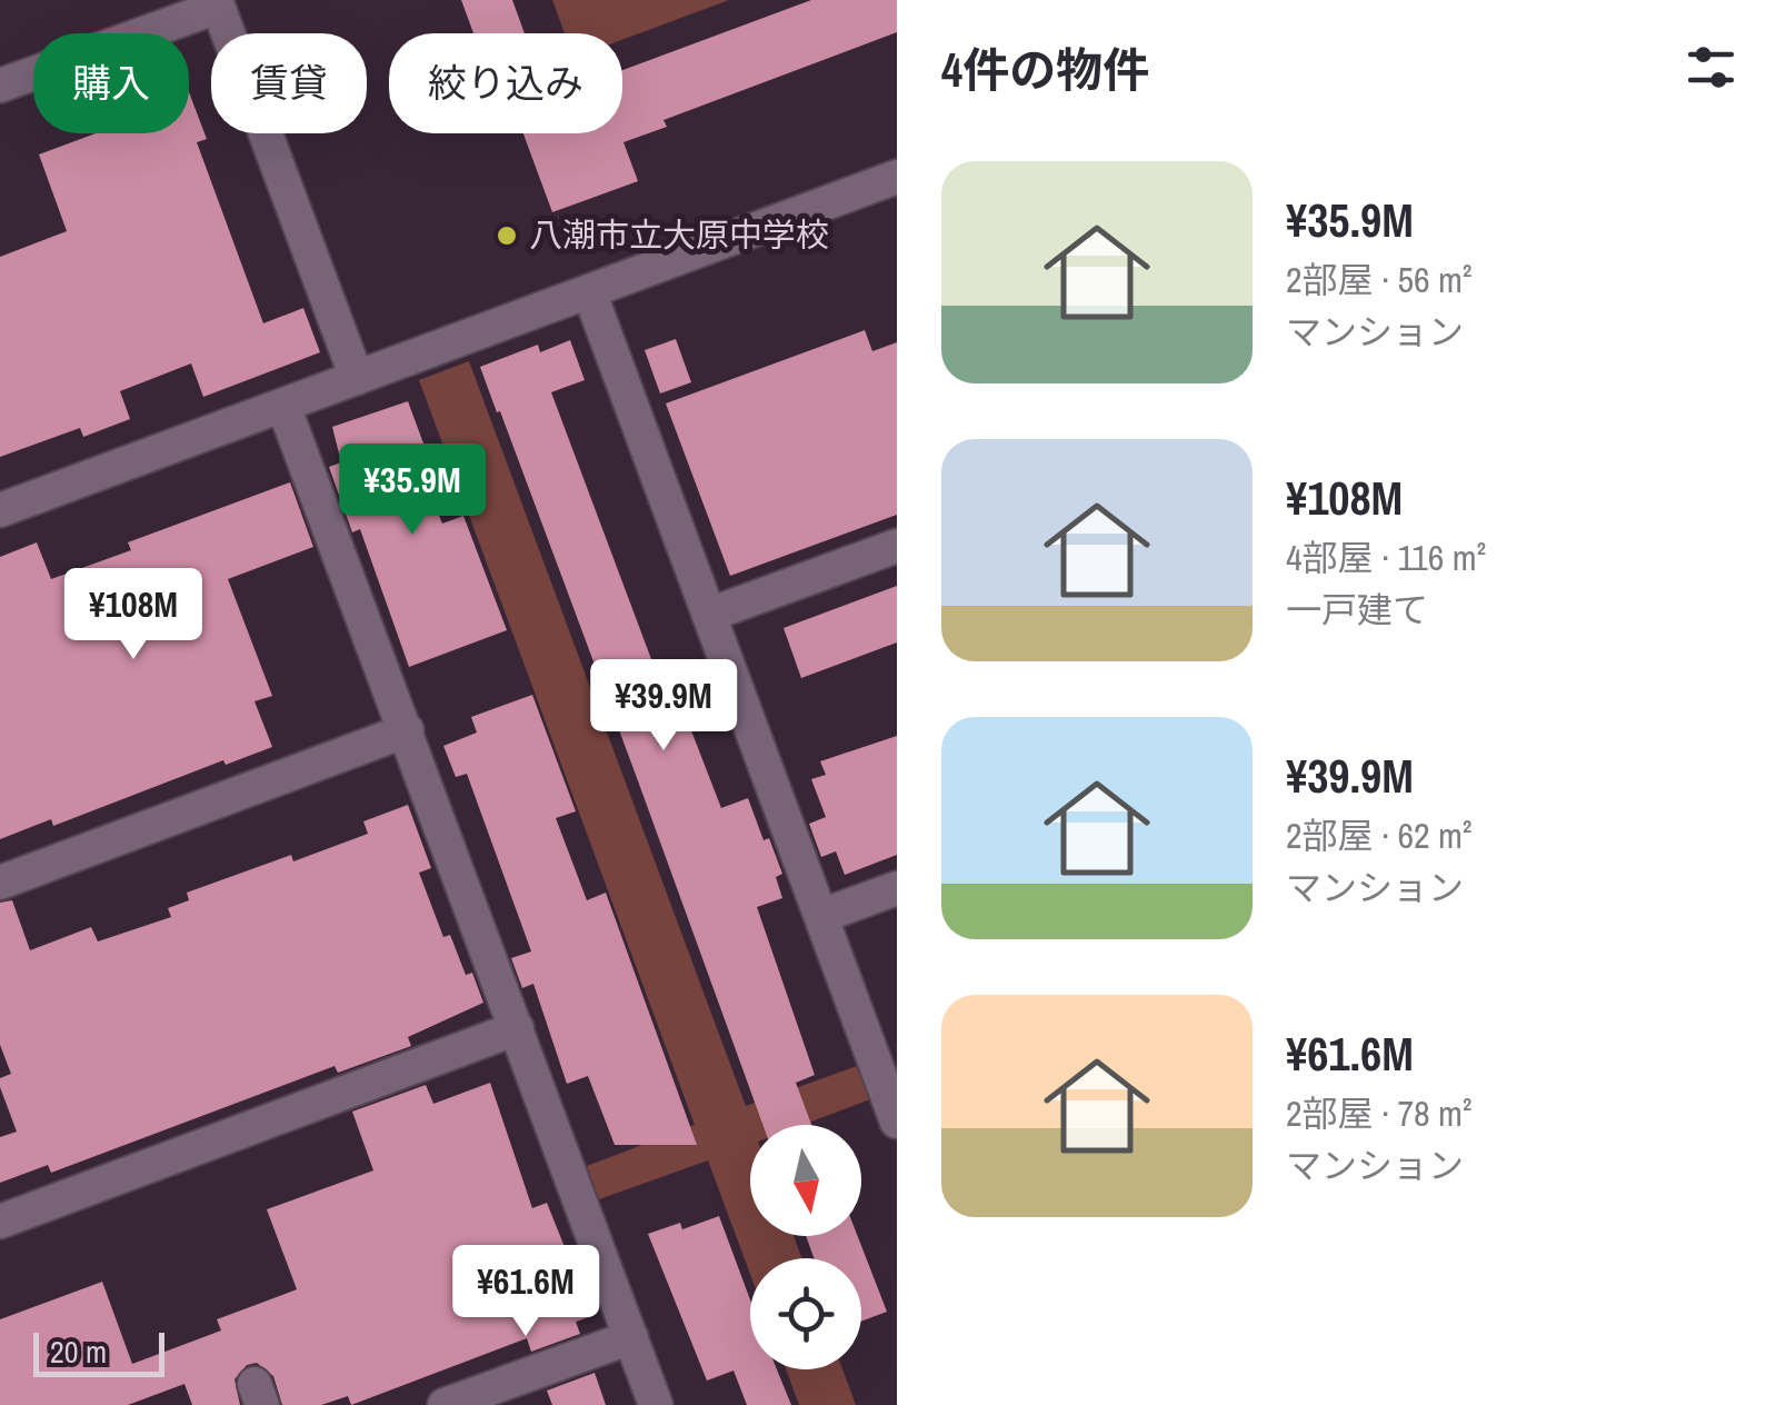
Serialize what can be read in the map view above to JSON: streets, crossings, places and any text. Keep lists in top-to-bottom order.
{
  "places": ["八潮市立大原中学校"],
  "scale_bar": "20 m",
  "north": "bottom",
  "page": {
    "heading": "4件の物件",
    "chip": ["購入", "賃貸", "絞り込み"],
    "list": [
      {
        "name": "¥35.9M",
        "note": "2部屋 · 56 m² · マンション"
      },
      {
        "name": "¥108M",
        "note": "4部屋 · 116 m² · 一戸建て"
      },
      {
        "name": "¥39.9M",
        "note": "2部屋 · 62 m² · マンション"
      },
      {
        "name": "¥61.6M",
        "note": "2部屋 · 78 m² · マンション"
      }
    ],
    "price": [
      "¥35.9M",
      "¥108M",
      "¥39.9M",
      "¥61.6M"
    ],
    "scale": "20 m"
  }
}
